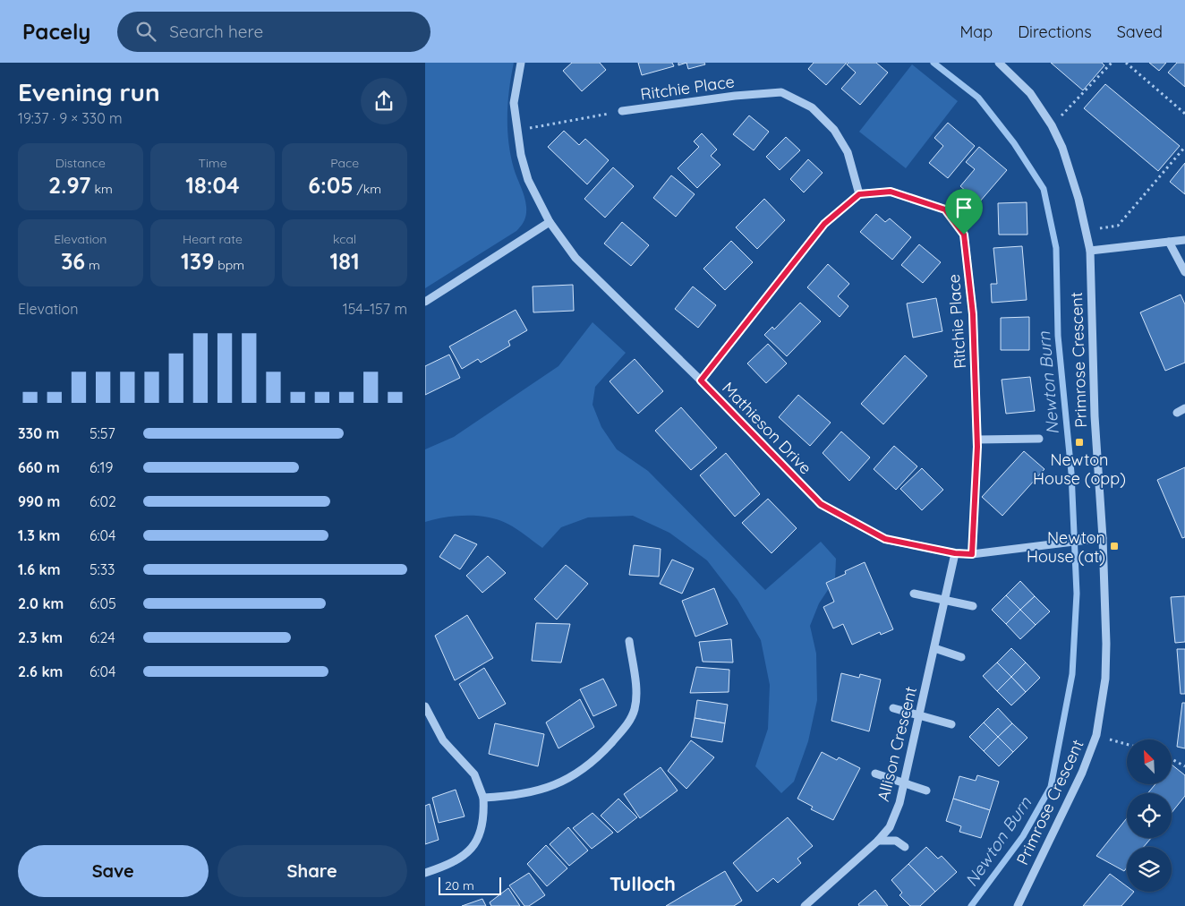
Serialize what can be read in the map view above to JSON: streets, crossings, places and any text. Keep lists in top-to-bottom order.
{
  "streets": {
    "street": [
      "Ritchie Place",
      "Primrose Crescent",
      "Mathieson Drive",
      "Allison Crescent"
    ]
  },
  "crossings": [
    ["Primrose Crescent", "Mathieson Drive"],
    ["Mathieson Drive", "Allison Crescent"]
  ],
  "districts": ["Tulloch"],
  "water": ["Newton Burn"],
  "places": {
    "transit": ["Newton House (opp)", "Newton House (at)"]
  },
  "scale_bar": "20 m",
  "north": "top left",
  "page": {
    "header": "Pacely",
    "search": "Search here",
    "nav": ["Map", "Directions", "Saved"],
    "heading": ["Evening run", "19:37 · 9 × 330 m"],
    "stats": [
      ["Distance", "2.97 km"],
      ["Time", "18:04"],
      ["Pace", "6:05 /km"],
      ["Elevation", "36 m"],
      ["Heart rate", "139 bpm"],
      ["kcal", "181"]
    ],
    "chart": ["Elevation", "154–157 m"],
    "list": [
      {
        "name": "330 m",
        "note": "5:57"
      },
      {
        "name": "660 m",
        "note": "6:19"
      },
      {
        "name": "990 m",
        "note": "6:02"
      },
      {
        "name": "1.3 km",
        "note": "6:04"
      },
      {
        "name": "1.6 km",
        "note": "5:33"
      },
      {
        "name": "2.0 km",
        "note": "6:05"
      },
      {
        "name": "2.3 km",
        "note": "6:24"
      },
      {
        "name": "2.6 km",
        "note": "6:04"
      }
    ],
    "buttons": ["Save", "Share"],
    "scale": "20 m"
  }
}
